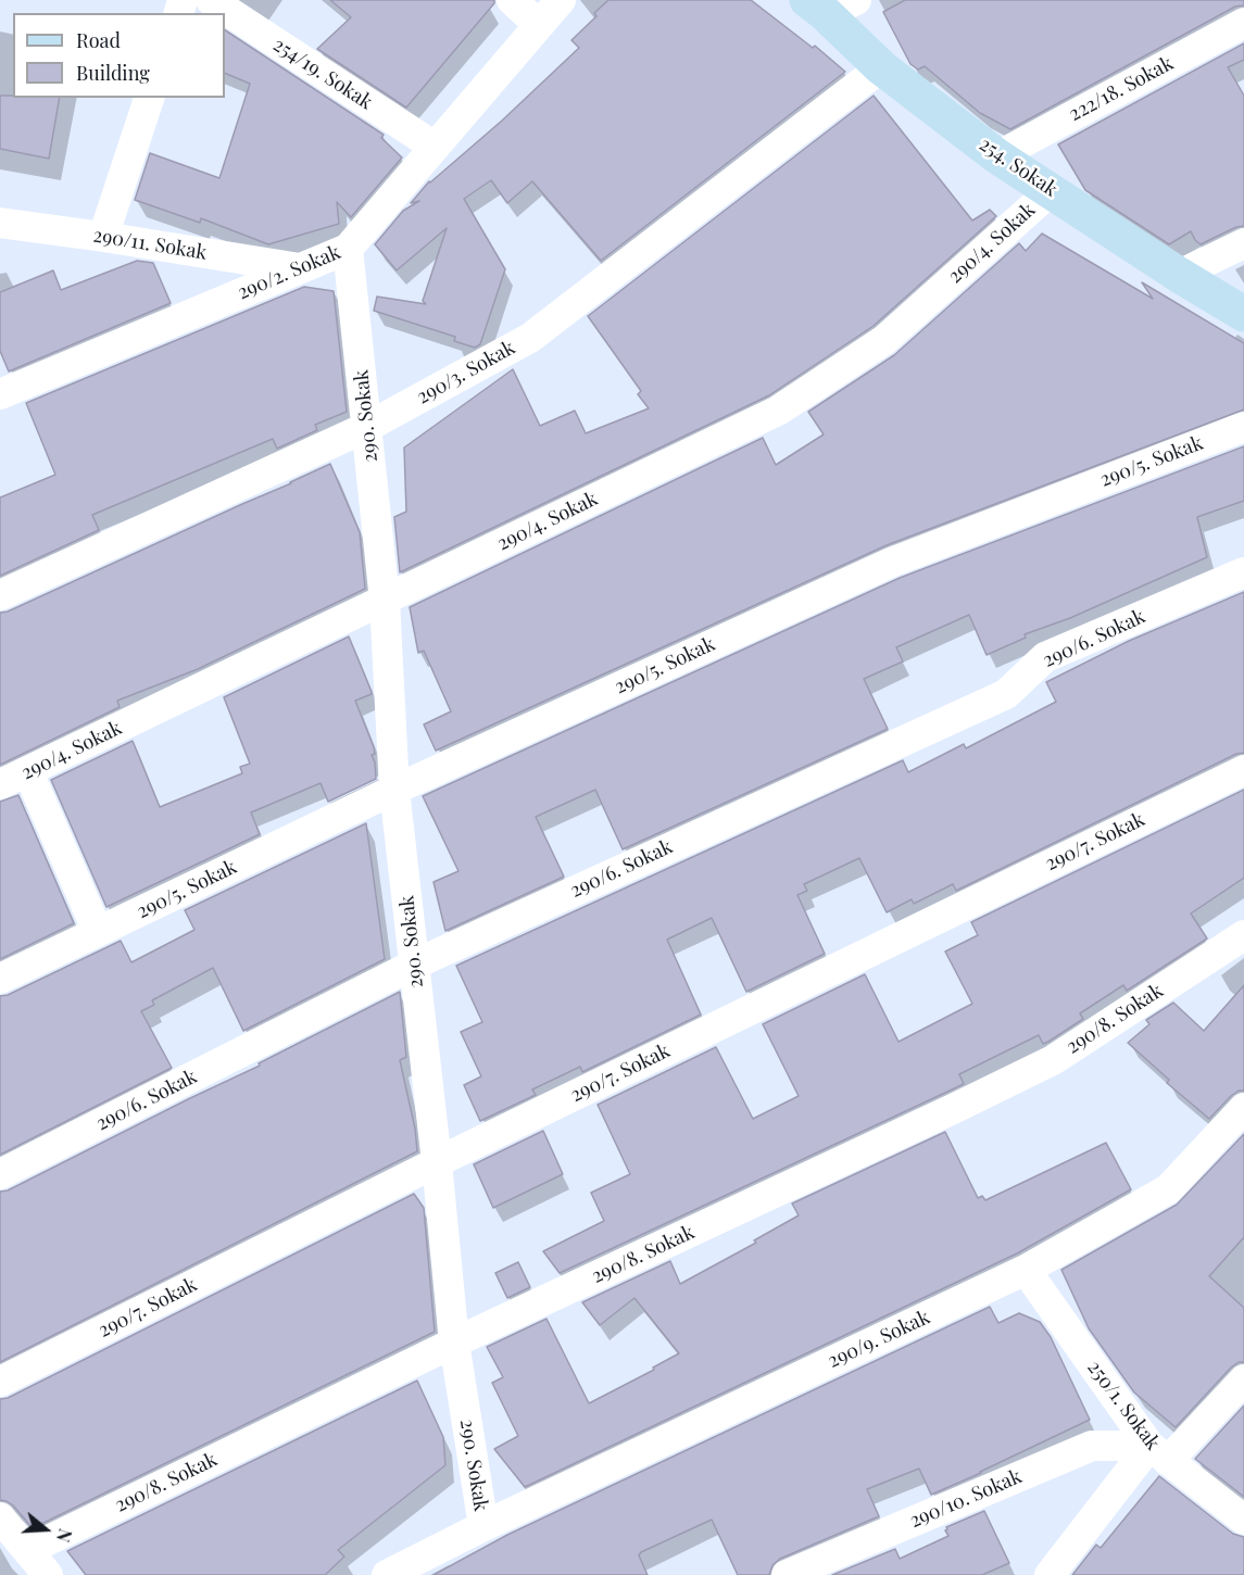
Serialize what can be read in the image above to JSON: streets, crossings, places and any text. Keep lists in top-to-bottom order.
{
  "streets": {
    "street": [
      "254/19. Sokak",
      "222/18. Sokak",
      "254. Sokak",
      "290/4. Sokak",
      "290/11. Sokak",
      "290/2. Sokak",
      "290/3. Sokak",
      "290. Sokak",
      "290/5. Sokak",
      "290/6. Sokak",
      "290/7. Sokak",
      "290/8. Sokak",
      "290/9. Sokak",
      "250/1. Sokak",
      "290/10. Sokak"
    ]
  },
  "crossings": [
    ["254/19. Sokak", "290/2. Sokak"],
    ["222/18. Sokak", "254. Sokak"],
    ["254. Sokak", "290/4. Sokak"],
    ["254. Sokak", "290/3. Sokak"],
    ["290/4. Sokak", "290. Sokak"],
    ["290/11. Sokak", "290/2. Sokak"],
    ["290/2. Sokak", "290. Sokak"],
    ["290/3. Sokak", "290. Sokak"],
    ["290. Sokak", "290/5. Sokak"],
    ["290. Sokak", "290/6. Sokak"],
    ["290. Sokak", "290/7. Sokak"],
    ["290. Sokak", "290/8. Sokak"],
    ["290. Sokak", "290/9. Sokak"],
    ["290/9. Sokak", "250/1. Sokak"],
    ["250/1. Sokak", "290/10. Sokak"]
  ],
  "legend": ["Road", "Building"],
  "north": "right"
}
